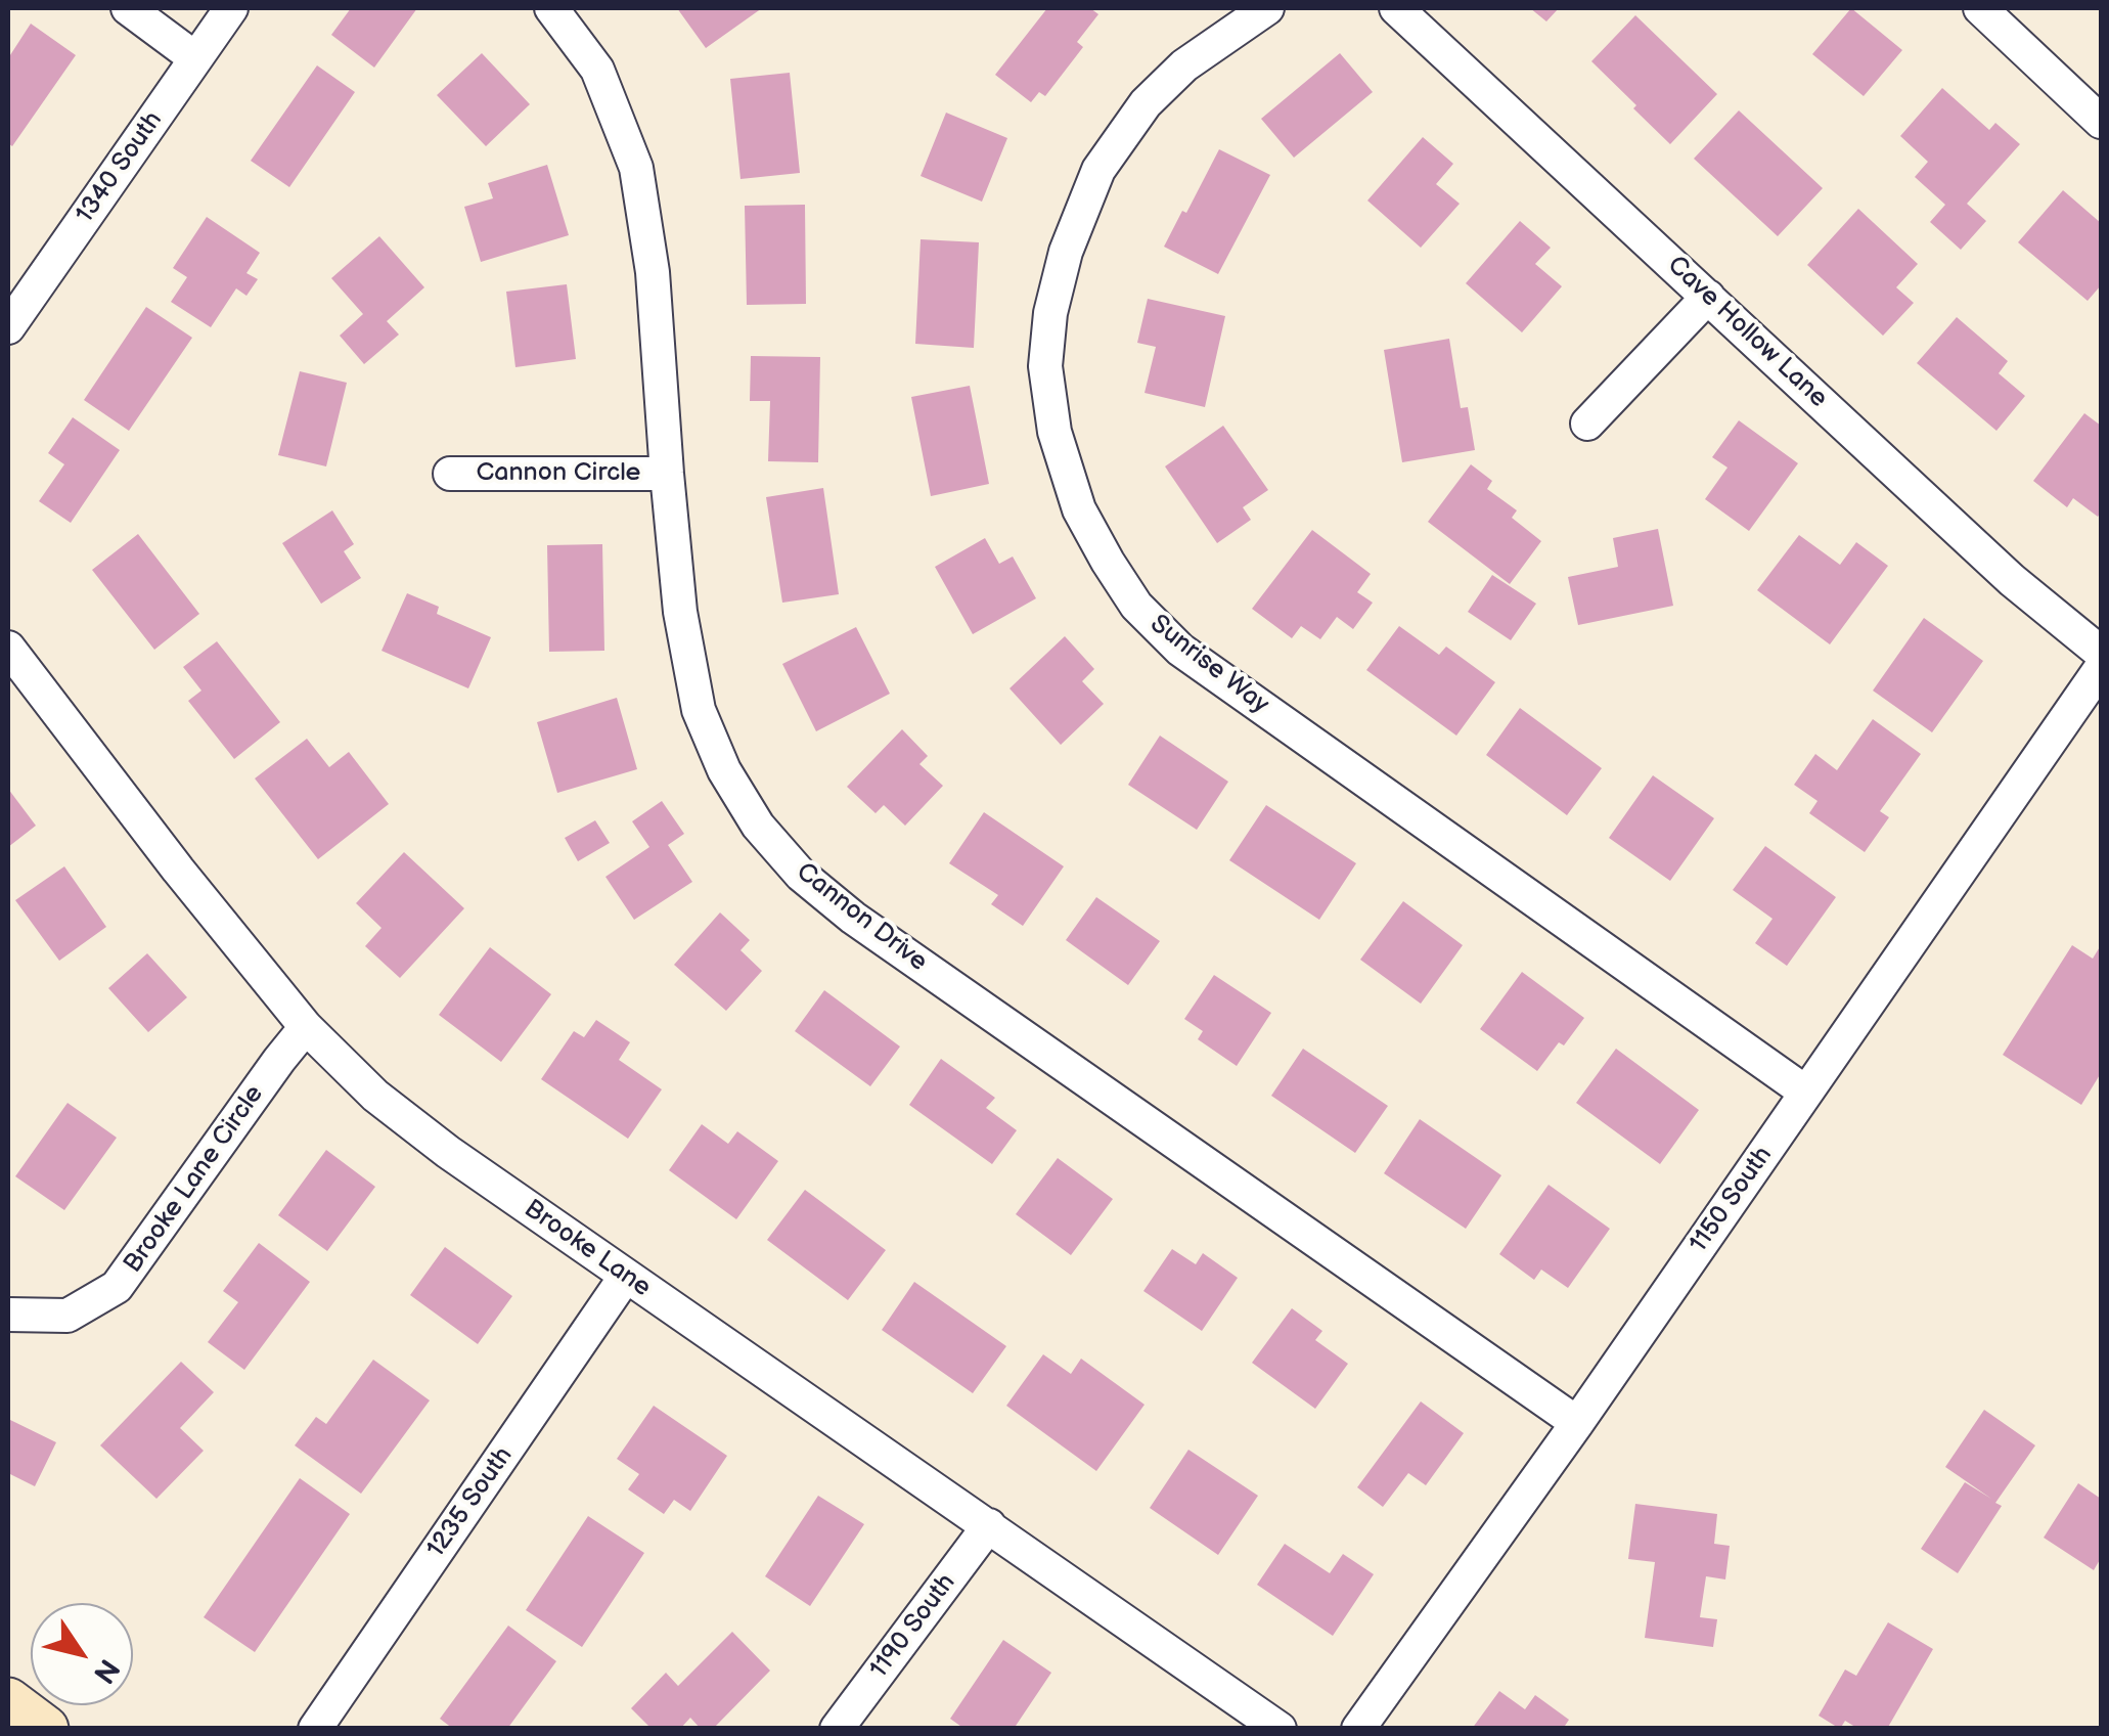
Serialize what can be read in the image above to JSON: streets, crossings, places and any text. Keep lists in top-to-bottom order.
{
  "streets": {
    "street": [
      "1340 South",
      "Cave Hollow Lane",
      "Cannon Circle",
      "Sunrise Way",
      "Cannon Drive",
      "Brooke Lane Circle",
      "1150 South",
      "Brooke Lane",
      "1235 South",
      "1190 South"
    ]
  },
  "crossings": [
    ["Cannon Circle", "Cannon Drive"],
    ["Sunrise Way", "1150 South"],
    ["Cannon Drive", "1150 South"],
    ["Brooke Lane Circle", "Brooke Lane"],
    ["Brooke Lane", "1235 South"],
    ["Brooke Lane", "1190 South"]
  ],
  "north": "bottom right"
}
